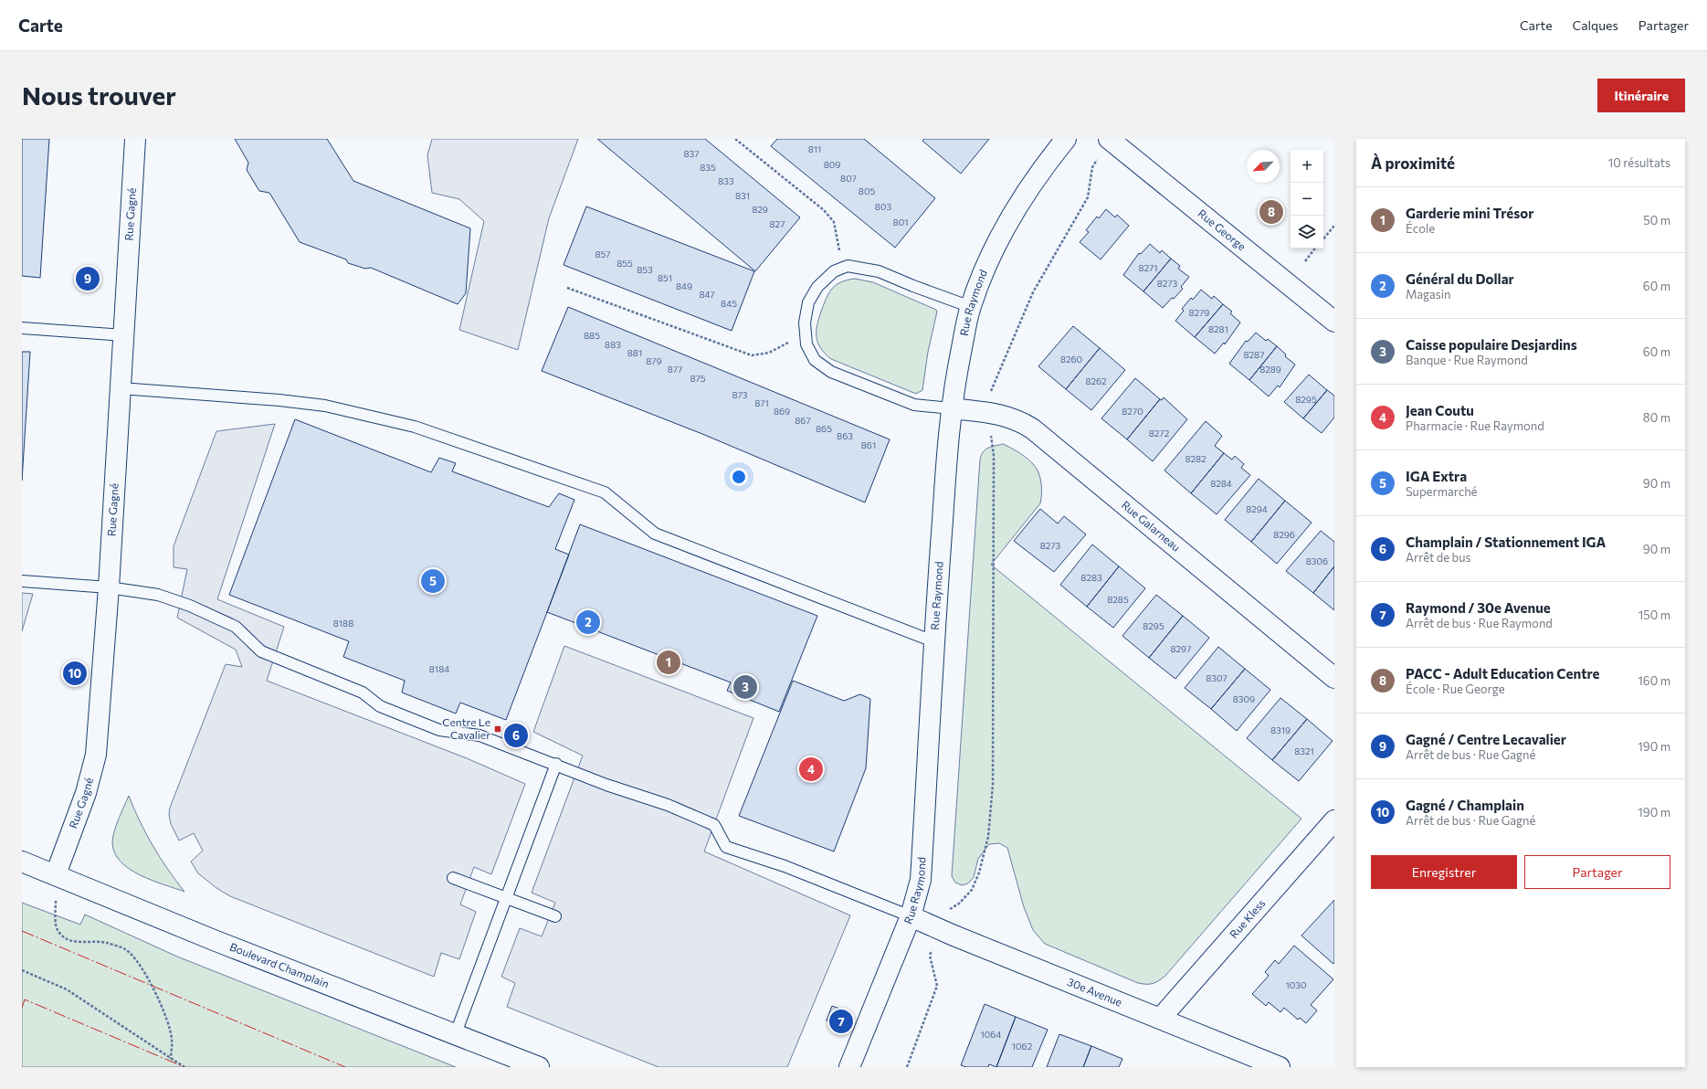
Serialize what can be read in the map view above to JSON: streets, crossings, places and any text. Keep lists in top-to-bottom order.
{
  "streets": {
    "street": [
      "Rue Gagné",
      "Rue George",
      "Rue Raymond",
      "Rue Galarneau",
      "Rue Kless",
      "Boulevard Champlain",
      "30e Avenue"
    ]
  },
  "crossings": [
    ["Rue Gagné", "Boulevard Champlain"],
    ["Rue Raymond", "Rue Galarneau"],
    ["Rue Raymond", "30e Avenue"],
    ["Rue Kless", "30e Avenue"]
  ],
  "places": {
    "transit": ["Centre Le Cavalier"]
  },
  "house_numbers": [
    "811",
    "837",
    "809",
    "835",
    "807",
    "833",
    "805",
    "831",
    "803",
    "829",
    "801",
    "827",
    "857",
    "855",
    "8271",
    "853",
    "851",
    "8273",
    "849",
    "847",
    "845",
    "8279",
    "8281",
    "885",
    "883",
    "881",
    "8287",
    "8260",
    "879",
    "877",
    "8289",
    "875",
    "8262",
    "873",
    "8295",
    "871",
    "869",
    "8270",
    "867",
    "865",
    "8272",
    "863",
    "861",
    "8282",
    "8284",
    "8294",
    "8296",
    "8273",
    "8306",
    "8283",
    "8285",
    "8188",
    "8295",
    "8297",
    "8184",
    "8307",
    "8309",
    "8319",
    "8321",
    "1030",
    "1064",
    "1062"
  ],
  "north": "bottom left",
  "page": {
    "header": "Carte",
    "nav": ["Carte", "Calques", "Partager"],
    "buttons": [
      "Itinéraire",
      ["Enregistrer", "Partager"]
    ],
    "title": "Nous trouver",
    "heading": ["À proximité", "10 résultats"],
    "map_buttons": ["+", "−"],
    "list": [
      {
        "mark": "1",
        "name": "Garderie mini Trésor",
        "note": "École",
        "value": "50 m"
      },
      {
        "mark": "2",
        "name": "Général du Dollar",
        "note": "Magasin",
        "value": "60 m"
      },
      {
        "mark": "3",
        "name": "Caisse populaire Desjardins",
        "note": "Banque · Rue Raymond",
        "value": "60 m"
      },
      {
        "mark": "4",
        "name": "Jean Coutu",
        "note": "Pharmacie · Rue Raymond",
        "value": "80 m"
      },
      {
        "mark": "5",
        "name": "IGA Extra",
        "note": "Supermarché",
        "value": "90 m"
      },
      {
        "mark": "6",
        "name": "Champlain / Stationnement IGA",
        "note": "Arrêt de bus",
        "value": "90 m"
      },
      {
        "mark": "7",
        "name": "Raymond / 30e Avenue",
        "note": "Arrêt de bus · Rue Raymond",
        "value": "150 m"
      },
      {
        "mark": "8",
        "name": "PACC - Adult Education Centre",
        "note": "École · Rue George",
        "value": "160 m"
      },
      {
        "mark": "9",
        "name": "Gagné / Centre Lecavalier",
        "note": "Arrêt de bus · Rue Gagné",
        "value": "190 m"
      },
      {
        "mark": "10",
        "name": "Gagné / Champlain",
        "note": "Arrêt de bus · Rue Gagné",
        "value": "190 m"
      }
    ],
    "pins": [
      "8",
      "9",
      "5",
      "2",
      "1",
      "10",
      "3",
      "6",
      "4",
      "7"
    ]
  }
}
